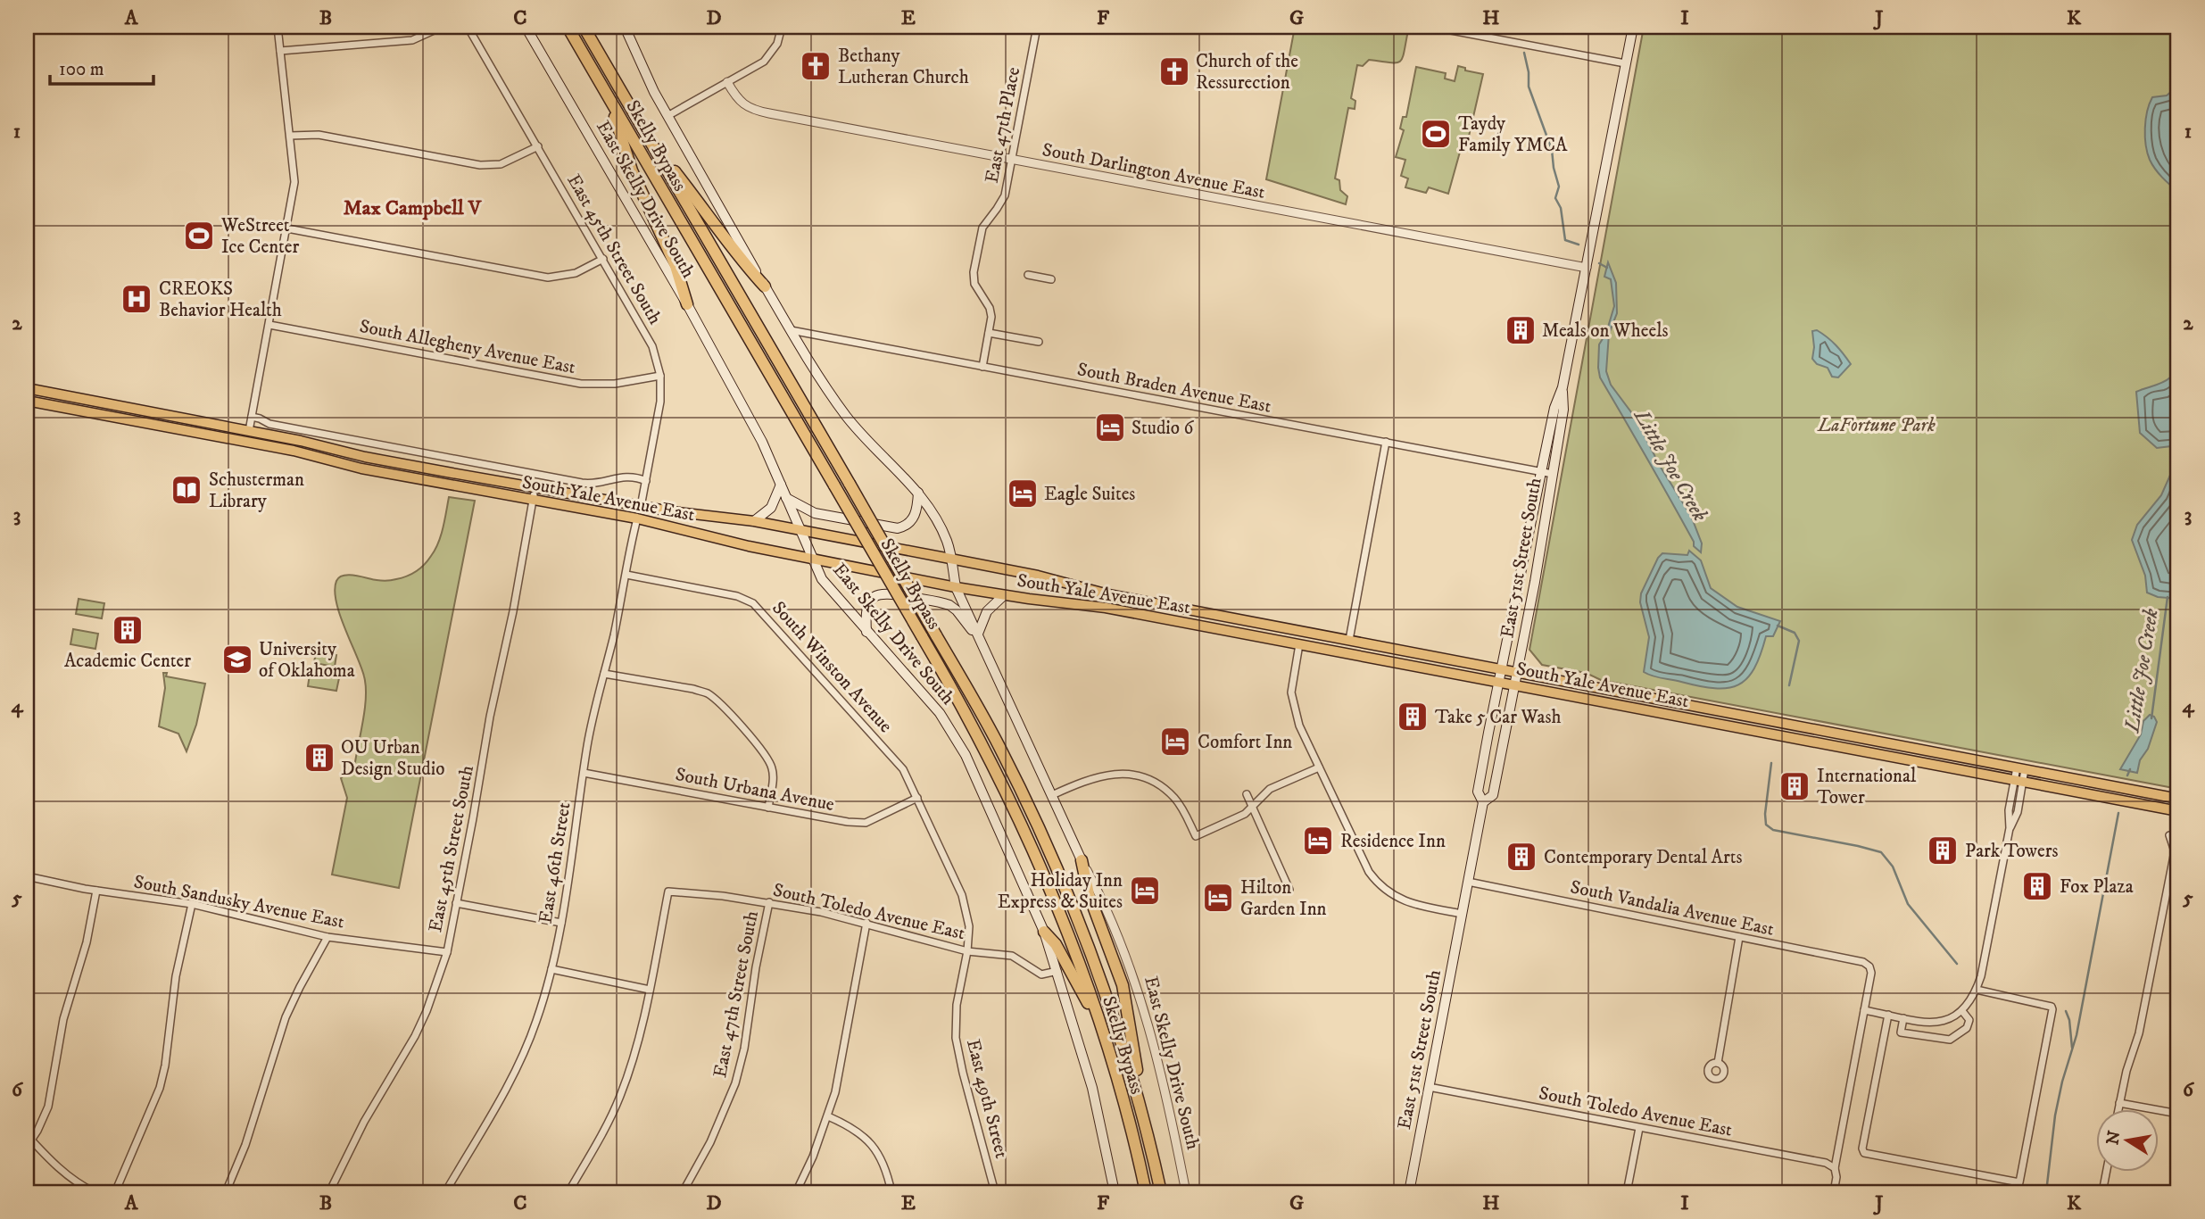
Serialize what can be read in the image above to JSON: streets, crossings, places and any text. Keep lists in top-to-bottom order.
{
  "streets": {
    "highway": ["Skelly Bypass"],
    "main road": ["East Skelly Drive South", "South Yale Avenue East", "East 51st Street South"],
    "street": [
      "East 47th Place",
      "South Darlington Avenue East",
      "East 45th Street South",
      "South Allegheny Avenue East",
      "South Braden Avenue East",
      "South Winston Avenue",
      "South Urbana Avenue",
      "East 46th Street",
      "South Sandusky Avenue East",
      "South Vandalia Avenue East",
      "South Toledo Avenue East",
      "East 47th Street South",
      "East 49th Street"
    ]
  },
  "crossings": [
    ["East 47th Place", "South Darlington Avenue East"],
    ["East 47th Place", "South Braden Avenue East"],
    ["South Darlington Avenue East", "East 51st Street South"],
    ["East Skelly Drive South", "South Braden Avenue East"],
    ["East Skelly Drive South", "South Yale Avenue East"],
    ["East Skelly Drive South", "South Toledo Avenue East"],
    ["East 45th Street South", "South Allegheny Avenue East"],
    ["East 45th Street South", "South Yale Avenue East"],
    ["East 45th Street South", "South Sandusky Avenue East"],
    ["South Braden Avenue East", "East 51st Street South"],
    ["South Yale Avenue East", "East 51st Street South"],
    ["South Yale Avenue East", "East 46th Street"],
    ["East 51st Street South", "South Vandalia Avenue East"],
    ["East 51st Street South", "South Toledo Avenue East"],
    ["South Winston Avenue", "South Urbana Avenue"],
    ["South Winston Avenue", "East 46th Street"],
    ["South Winston Avenue", "East 49th Street"],
    ["South Urbana Avenue", "East 46th Street"],
    ["South Urbana Avenue", "East 49th Street"],
    ["South Toledo Avenue East", "East 47th Street South"],
    ["South Toledo Avenue East", "East 49th Street"]
  ],
  "districts": ["Max Campbell V"],
  "water": ["Little Joe Creek"],
  "parks": ["LaFortune Park"],
  "places": {
    "church": ["Bethany Lutheran Church", "Church of the Ressurection"],
    "sports": ["Taydy Family YMCA", "WeStreet Ice Center"],
    "hospital": ["CREOKS Behavior Health"],
    "building": [
      "Meals on Wheels",
      "Academic Center",
      "Take 5 Car Wash",
      "OU Urban Design Studio",
      "International Tower",
      "Park Towers",
      "Contemporary Dental Arts",
      "Fox Plaza"
    ],
    "hotel": [
      "Studio 6",
      "Eagle Suites",
      "Comfort Inn",
      "Residence Inn",
      "Holiday Inn Express & Suites",
      "Hilton Garden Inn"
    ],
    "library": ["Schusterman Library"],
    "school or university": ["University of Oklahoma"]
  },
  "scale_bar": "100 m",
  "north": "left",
  "grid": {
    "columns": [
      "A",
      "B",
      "C",
      "D",
      "E",
      "F",
      "G",
      "H",
      "I",
      "J",
      "K"
    ],
    "rows": [
      "1",
      "2",
      "3",
      "4",
      "5",
      "6"
    ]
  }
}
